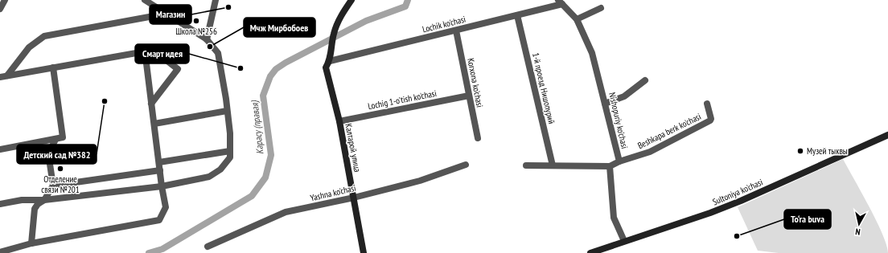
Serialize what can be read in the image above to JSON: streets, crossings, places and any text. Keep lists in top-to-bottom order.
{
  "streets": {
    "street": [
      "Lochik ko'chasi",
      "Korxona ko'chasi",
      "1-й проезд Нишопурий",
      "Lochig 1-o'tish ko'chasi",
      "Nishopuriy ko'chasi",
      "Beshkapa berk ko'chasi",
      "Калтарой улица",
      "Sultoniya ko'chasi",
      "Yashna ko'chasi"
    ]
  },
  "crossings": [
    ["Lochik ko'chasi", "Korxona ko'chasi"],
    ["Lochik ko'chasi", "1-й проезд Нишопурий"],
    ["Lochik ko'chasi", "Nishopuriy ko'chasi"],
    ["Lochik ko'chasi", "Калтарой улица"],
    ["Korxona ko'chasi", "Lochig 1-o'tish ko'chasi"],
    ["Lochig 1-o'tish ko'chasi", "Калтарой улица"],
    ["Nishopuriy ko'chasi", "Beshkapa berk ko'chasi"],
    ["Калтарой улица", "Yashna ko'chasi"]
  ],
  "water": ["Карасу (правая)"],
  "places": [
    "Магазин",
    "Школа №256",
    "Мчж Мирбобоев",
    "Смарт идея",
    "Детский сад №382",
    "Музей тыквы",
    "Отделение связи №201",
    "To‘ra buva"
  ],
  "north": "bottom"
}
